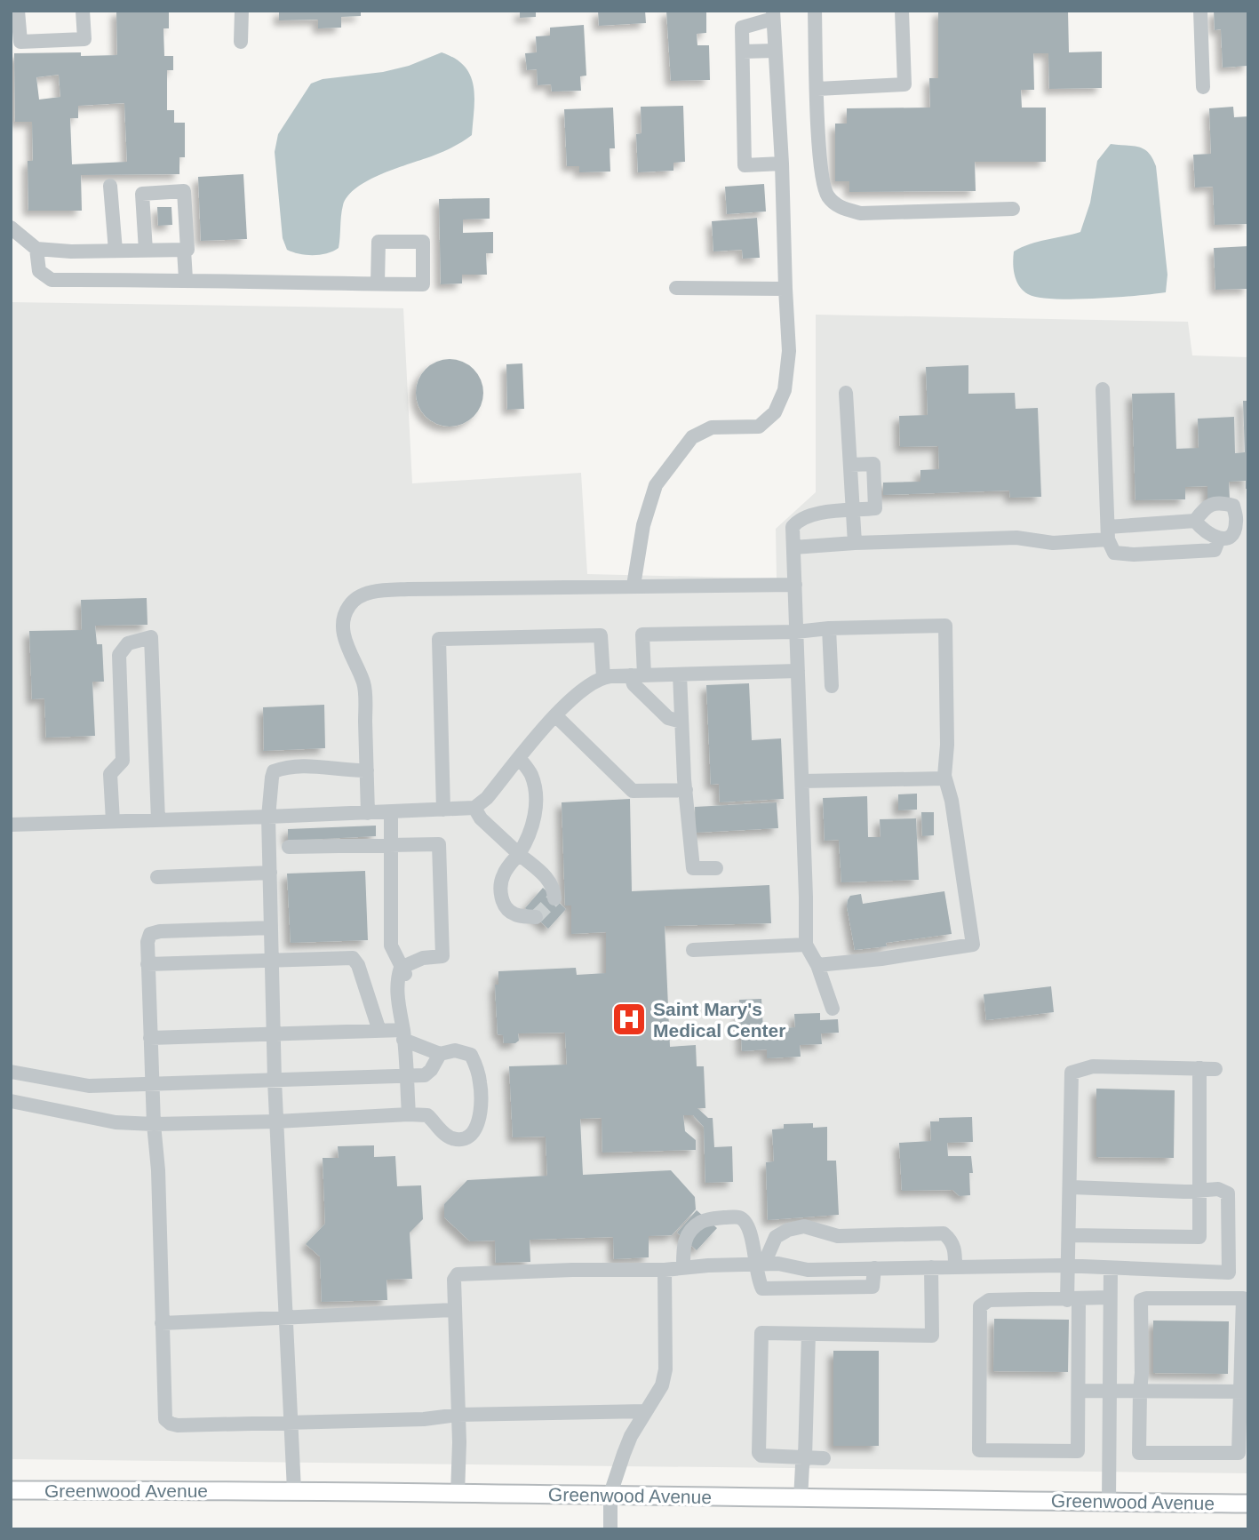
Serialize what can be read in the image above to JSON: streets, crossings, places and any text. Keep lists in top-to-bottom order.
{
  "streets": {
    "main road": ["Greenwood Avenue"]
  },
  "places": {
    "hospital": ["Saint Mary's Medical Center"]
  }
}
